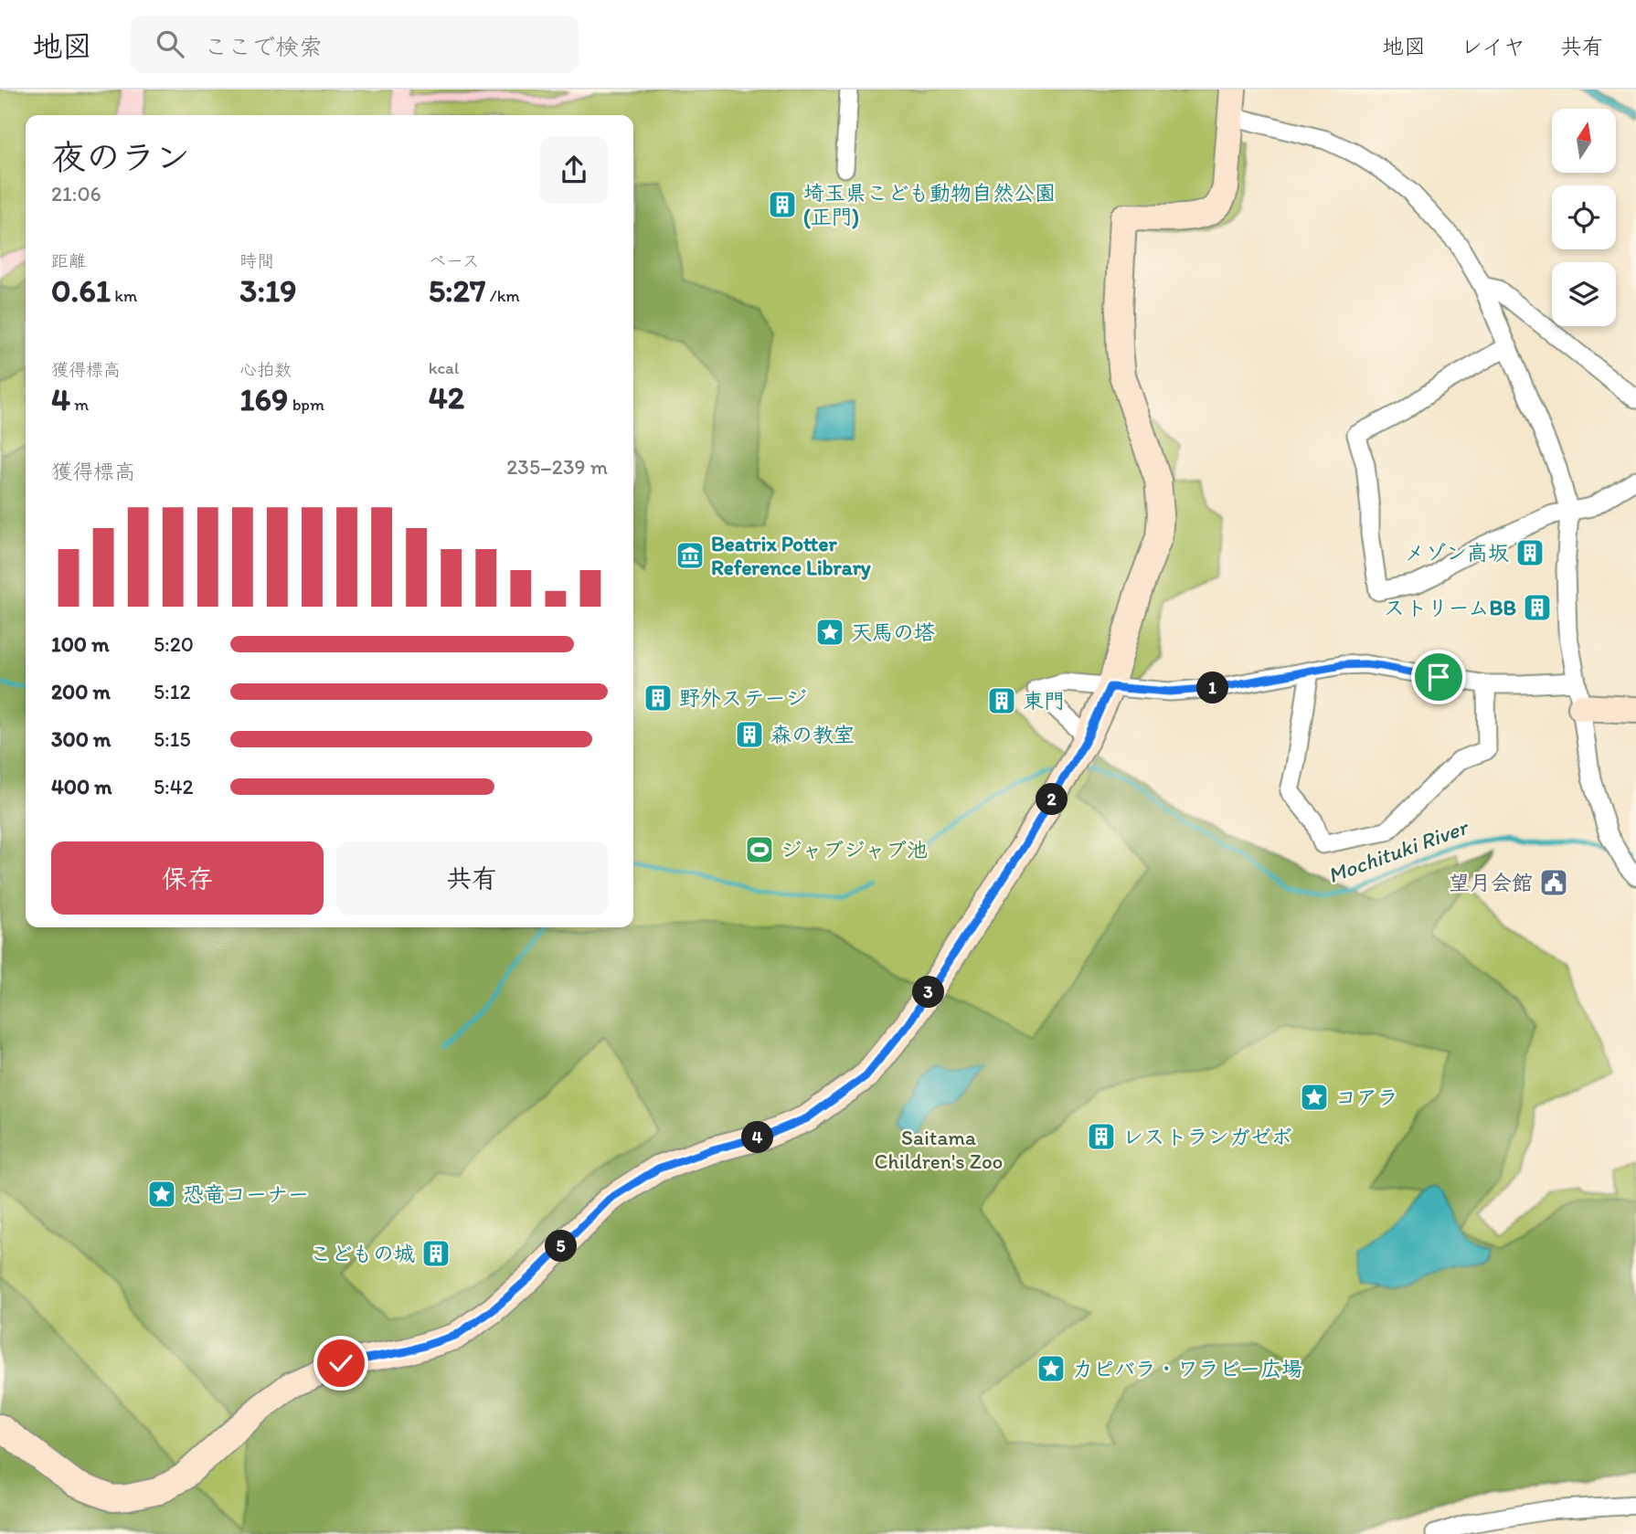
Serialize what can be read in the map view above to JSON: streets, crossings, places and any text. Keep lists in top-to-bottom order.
{
  "water": ["Mochituki River"],
  "parks": ["Saitama Children's Zoo"],
  "places": {
    "building": [
      "埼玉県こども動物自然公園 (正門)",
      "メゾン高坂",
      "ストリームBB",
      "野外ステージ",
      "東門",
      "森の教室",
      "レストランガゼボ",
      "こどもの城"
    ],
    "museum": ["Beatrix Potter Reference Library"],
    "place": [
      "天馬の塔",
      "コアラ",
      "恐竜コーナー",
      "カピバラ・ワラビー広場"
    ],
    "sports": ["ジャブジャブ池"],
    "public building": ["望月会館"]
  },
  "north": "top",
  "page": {
    "header": "地図",
    "search": "ここで検索",
    "nav": ["地図", "レイヤ", "共有"],
    "heading": ["夜のラン", "21:06"],
    "stats": [
      ["距離", "0.61 km"],
      ["時間", "3:19"],
      ["ペース", "5:27 /km"],
      ["獲得標高", "4 m"],
      ["心拍数", "169 bpm"],
      ["kcal", "42"]
    ],
    "chart": ["獲得標高", "235–239 m"],
    "list": [
      {
        "name": "100 m",
        "note": "5:20"
      },
      {
        "name": "200 m",
        "note": "5:12"
      },
      {
        "name": "300 m",
        "note": "5:15"
      },
      {
        "name": "400 m",
        "note": "5:42"
      }
    ],
    "pins": [
      "1",
      "2",
      "3",
      "4",
      "5"
    ],
    "buttons": ["保存", "共有"]
  }
}
